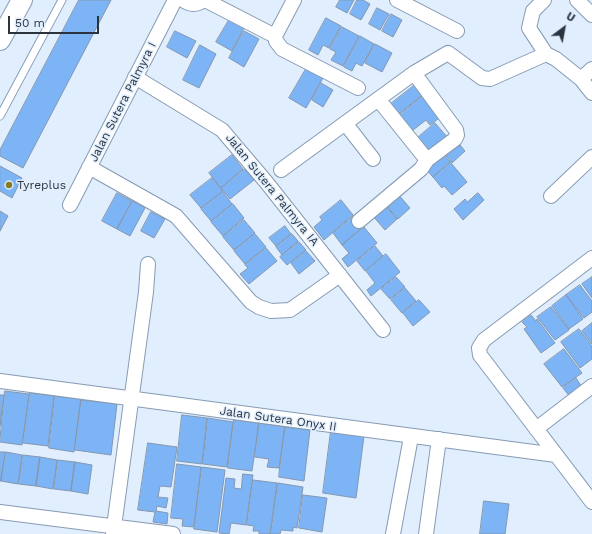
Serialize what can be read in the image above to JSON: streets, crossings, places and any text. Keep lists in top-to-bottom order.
{
  "streets": {
    "street": ["Jalan Sutera Palmyra I", "Jalan Sutera Palmyra IA", "Jalan Sutera Onyx II"]
  },
  "crossings": [
    ["Jalan Sutera Palmyra I", "Jalan Sutera Palmyra IA"]
  ],
  "places": ["Tyreplus"],
  "scale_bar": "50 m",
  "north": "top right"
}
